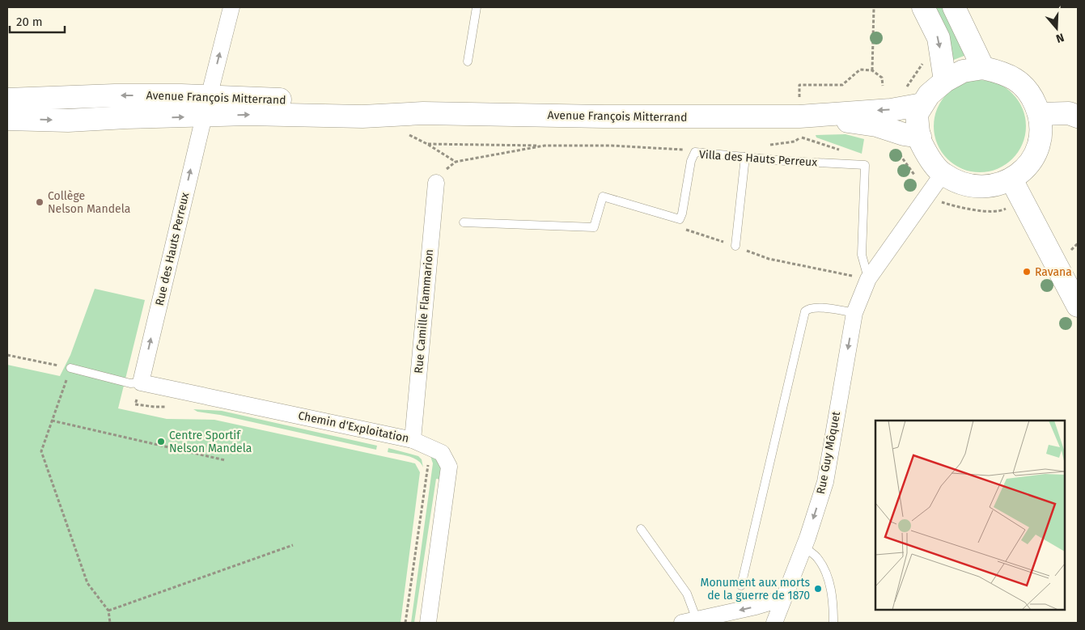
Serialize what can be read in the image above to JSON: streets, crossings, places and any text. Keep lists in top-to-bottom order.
{
  "streets": {
    "main road": ["Avenue François Mitterrand"],
    "street": [
      "Rue des Hauts Perreux",
      "Rue Camille Flammarion",
      "Chemin d'Exploitation",
      "Rue Guy Môquet"
    ],
    "lane": ["Villa des Hauts Perreux"]
  },
  "crossings": [
    ["Avenue François Mitterrand", "Rue des Hauts Perreux"],
    ["Villa des Hauts Perreux", "Rue Guy Môquet"],
    ["Rue des Hauts Perreux", "Chemin d'Exploitation"],
    ["Rue Camille Flammarion", "Chemin d'Exploitation"]
  ],
  "one_way": ["Rue des Hauts Perreux", "Rue Guy Môquet"],
  "places": [
    "Collège Nelson Mandela",
    "Ravana",
    "Centre Sportif Nelson Mandela",
    "Monument aux morts de la guerre de 1870"
  ],
  "scale_bar": "20 m",
  "north": "bottom"
}
